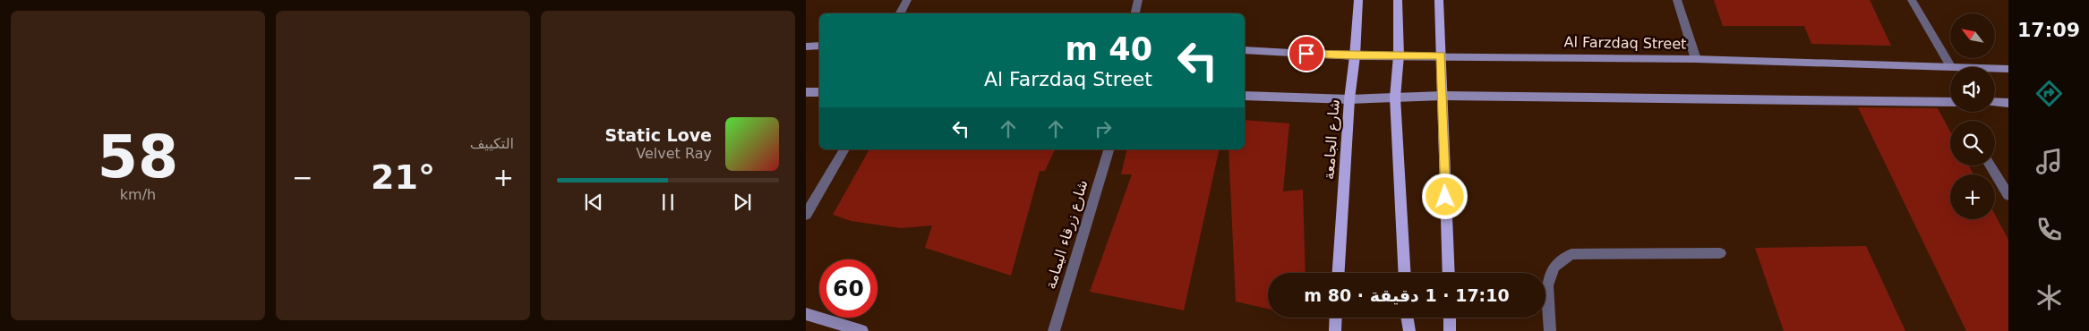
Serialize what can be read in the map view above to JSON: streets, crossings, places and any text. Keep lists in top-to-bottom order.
{
  "streets": {
    "main road": ["شارع الجامعة"],
    "street": ["Al Farzdaq Street", "شارع زرقاء اليمامة"]
  },
  "crossings": [
    ["Al Farzdaq Street", "شارع الجامعة"]
  ],
  "north": "top left",
  "page": {
    "tabs": "17:09",
    "tile": [
      "التكييف",
      ["58", "km/h"]
    ],
    "map_buttons": "+",
    "turn": ["40 m", "Al Farzdaq Street"],
    "song": ["Static Love", "Velvet Ray"],
    "heat": ["−", "21°", "+"],
    "limit": "60",
    "trip": "17:10 · 1 دقيقة · 80 m"
  }
}
